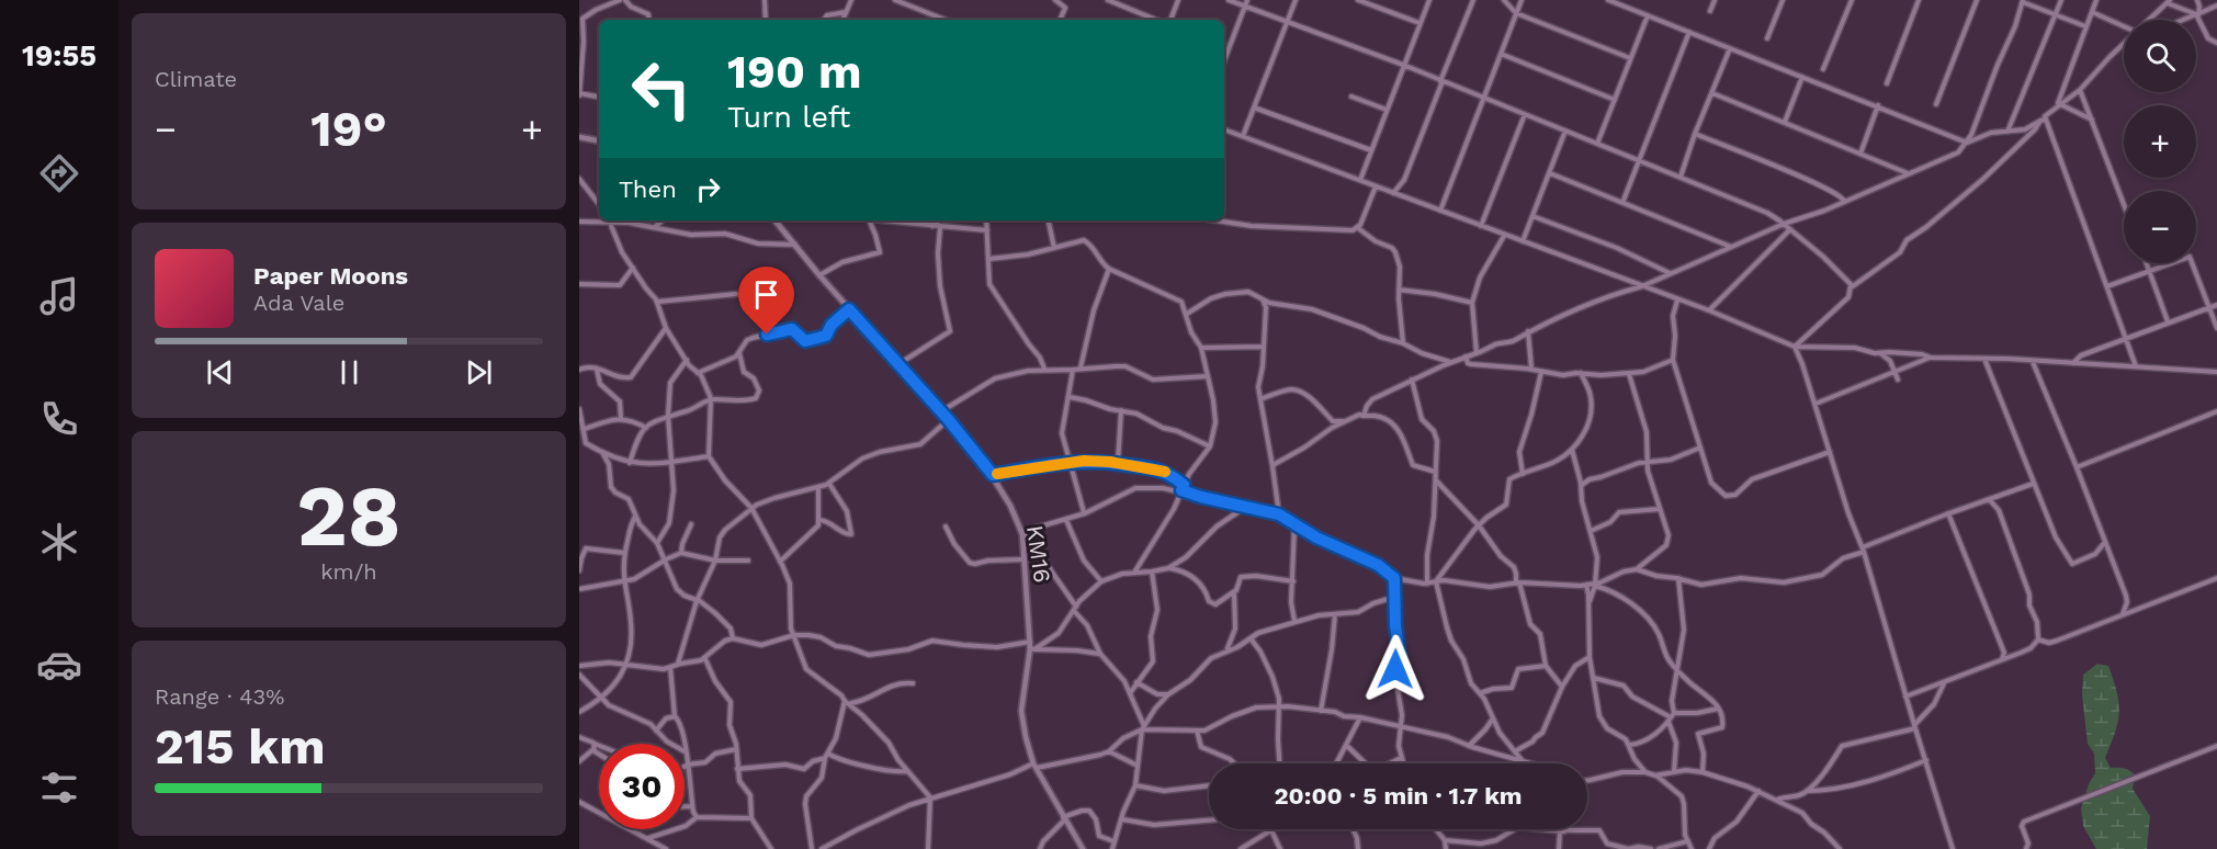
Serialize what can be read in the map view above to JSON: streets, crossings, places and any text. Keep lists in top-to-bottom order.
{
  "streets": {
    "street": ["KM16"]
  },
  "page": {
    "tabs": "19:55",
    "tile": [
      "Climate",
      ["28", "km/h"],
      ["Range · 43%", "215 km"]
    ],
    "map_buttons": ["+", "−"],
    "turn": ["190 m", "Turn left"],
    "heat": ["−", "19°", "+"],
    "then": "Then",
    "song": ["Paper Moons", "Ada Vale"],
    "limit": "30",
    "trip": "20:00 · 5 min · 1.7 km"
  }
}
